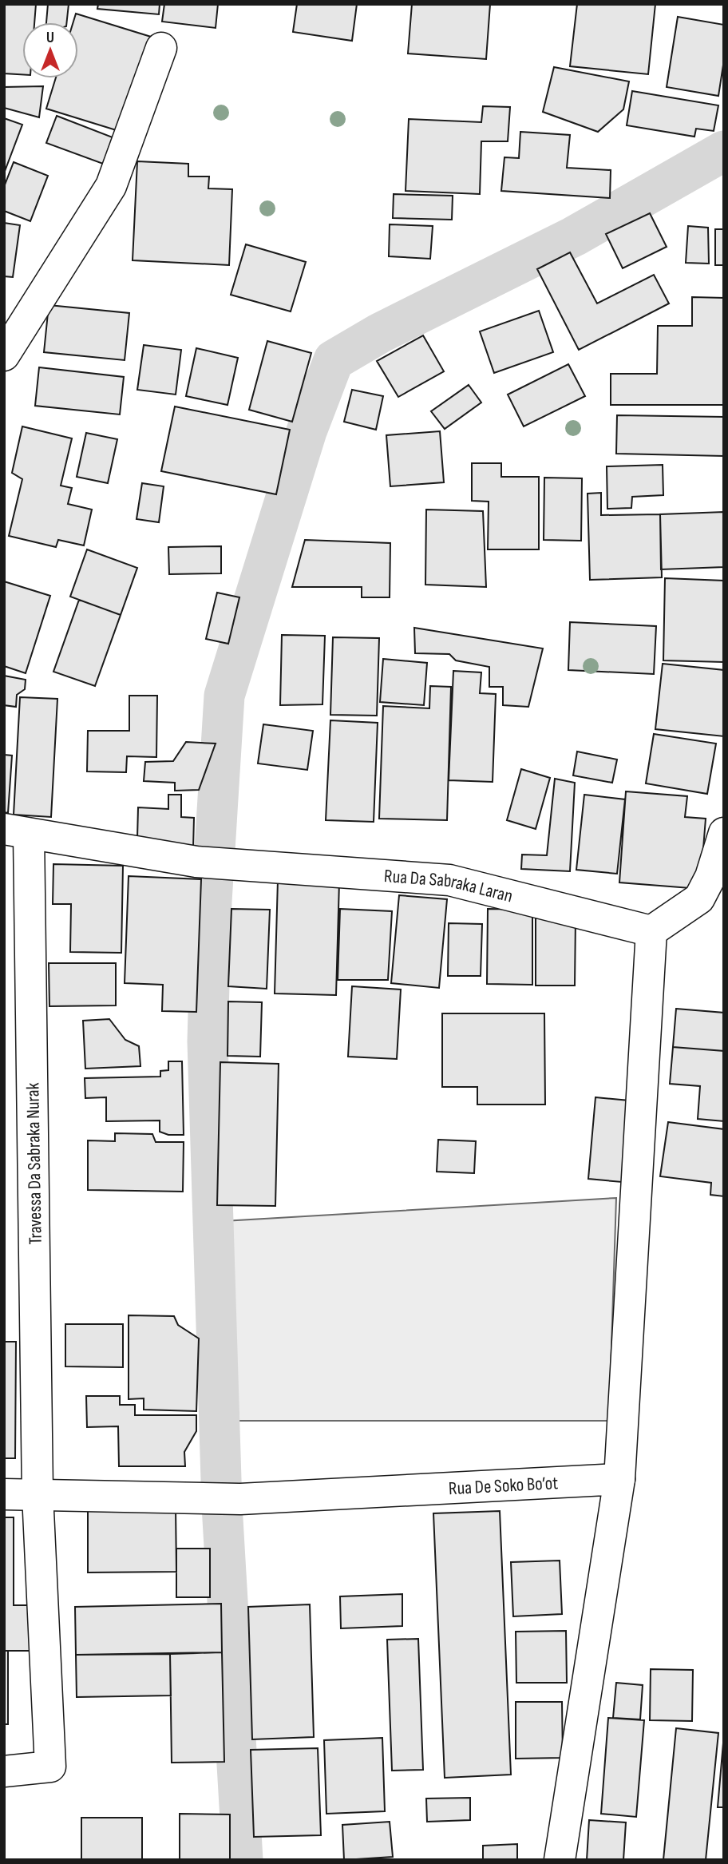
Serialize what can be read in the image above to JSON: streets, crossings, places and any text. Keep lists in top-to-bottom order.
{
  "streets": {
    "street": ["Rua Da Sabraka Laran", "Travessa Da Sabraka Nurak", "Rua De Soko Bo’ot"]
  },
  "crossings": [
    ["Rua Da Sabraka Laran", "Travessa Da Sabraka Nurak"],
    ["Travessa Da Sabraka Nurak", "Rua De Soko Bo’ot"]
  ],
  "north": "top"
}
